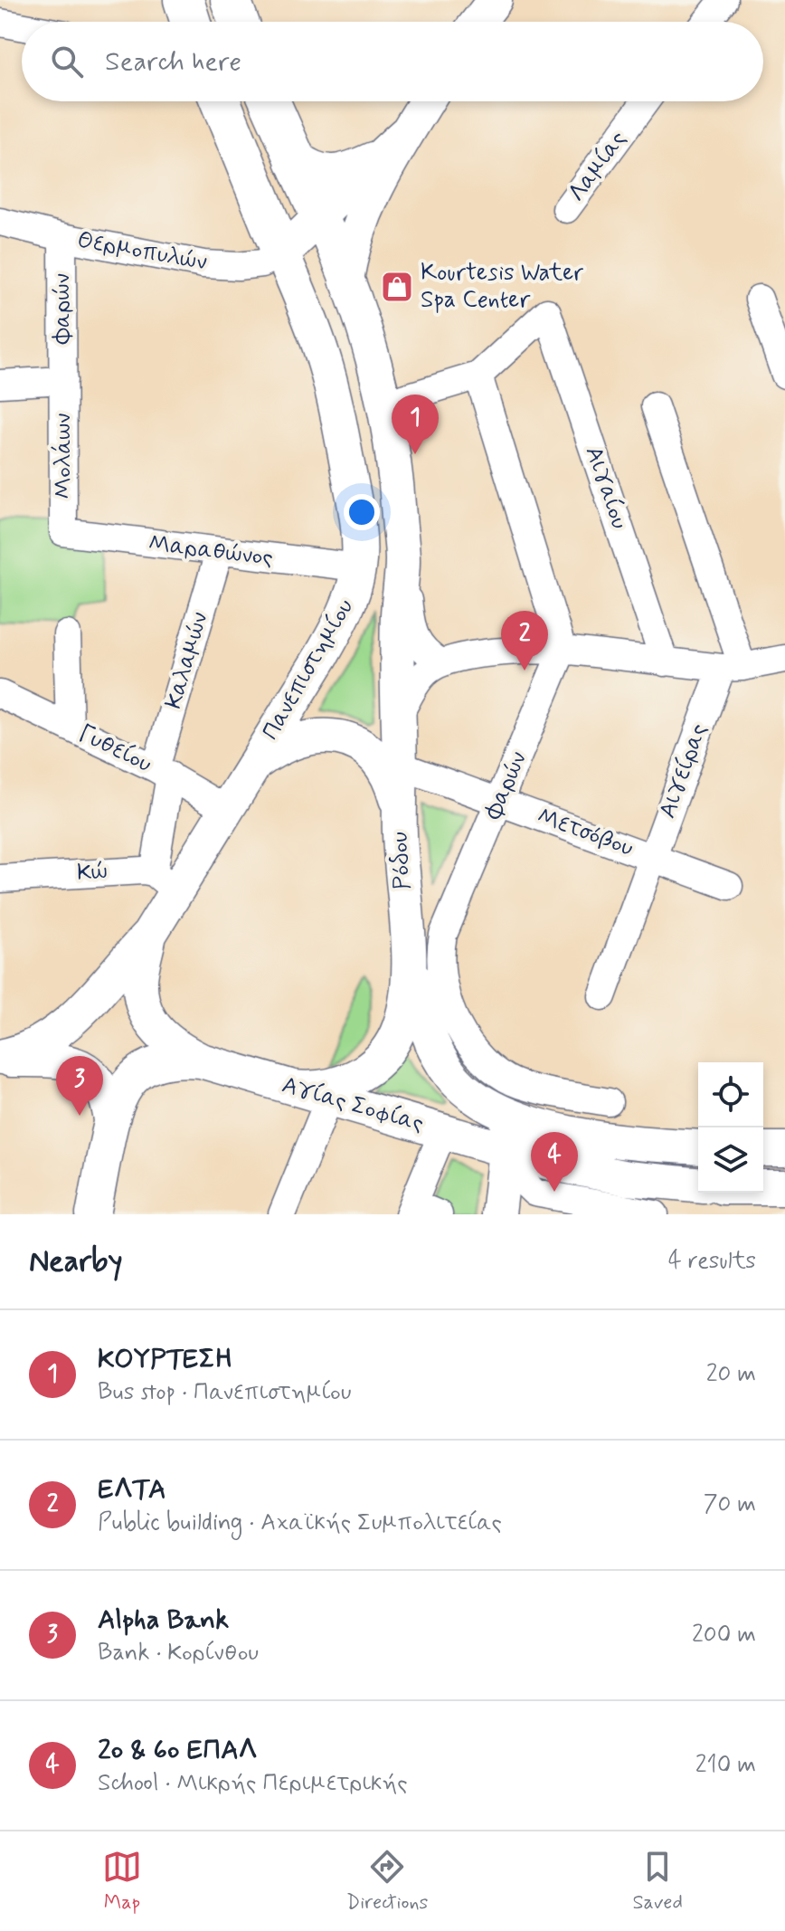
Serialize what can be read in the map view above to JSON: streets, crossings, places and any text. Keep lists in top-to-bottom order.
{
  "streets": {
    "main road": ["Πανεπιστημίου", "Ρόδου", "Αγίας Σοφίας"],
    "street": [
      "Λαμίας",
      "Θερμοπυλών",
      "Φαρών",
      "Μολάων",
      "Αιγαίου",
      "Μαραθώνος",
      "Καλαμών",
      "Γυθείου",
      "Αιγείρας",
      "Μετσόβου",
      "Κώ"
    ]
  },
  "crossings": [
    ["Θερμοπυλών", "Φαρών"],
    ["Θερμοπυλών", "Πανεπιστημίου"],
    ["Φαρών", "Μολάων"],
    ["Φαρών", "Μετσόβου"],
    ["Μολάων", "Μαραθώνος"],
    ["Μαραθώνος", "Καλαμών"],
    ["Μαραθώνος", "Πανεπιστημίου"],
    ["Καλαμών", "Πανεπιστημίου"],
    ["Καλαμών", "Γυθείου"],
    ["Καλαμών", "Κώ"],
    ["Πανεπιστημίου", "Γυθείου"],
    ["Πανεπιστημίου", "Κώ"],
    ["Αιγείρας", "Μετσόβου"],
    ["Μετσόβου", "Ρόδου"],
    ["Ρόδου", "Αγίας Σοφίας"]
  ],
  "places": {
    "shop": ["Kourtesis Water Spa Center"]
  },
  "page": {
    "search": "Search here",
    "pins": [
      "1",
      "2",
      "3",
      "4"
    ],
    "heading": ["Nearby", "4 results"],
    "list": [
      {
        "mark": "1",
        "name": "ΚΟΥΡΤΕΣΗ",
        "note": "Bus stop · Πανεπιστημίου",
        "value": "20 m"
      },
      {
        "mark": "2",
        "name": "ΕΛΤΑ",
        "note": "Public building · Αχαϊκής Συμπολιτείας",
        "value": "70 m"
      },
      {
        "mark": "3",
        "name": "Alpha Bank",
        "note": "Bank · Κορίνθου",
        "value": "200 m"
      },
      {
        "mark": "4",
        "name": "2ο & 6ο ΕΠΑΛ",
        "note": "School · Μικρής Περιμετρικής",
        "value": "210 m"
      }
    ],
    "nav": ["Map", "Directions", "Saved"]
  }
}
